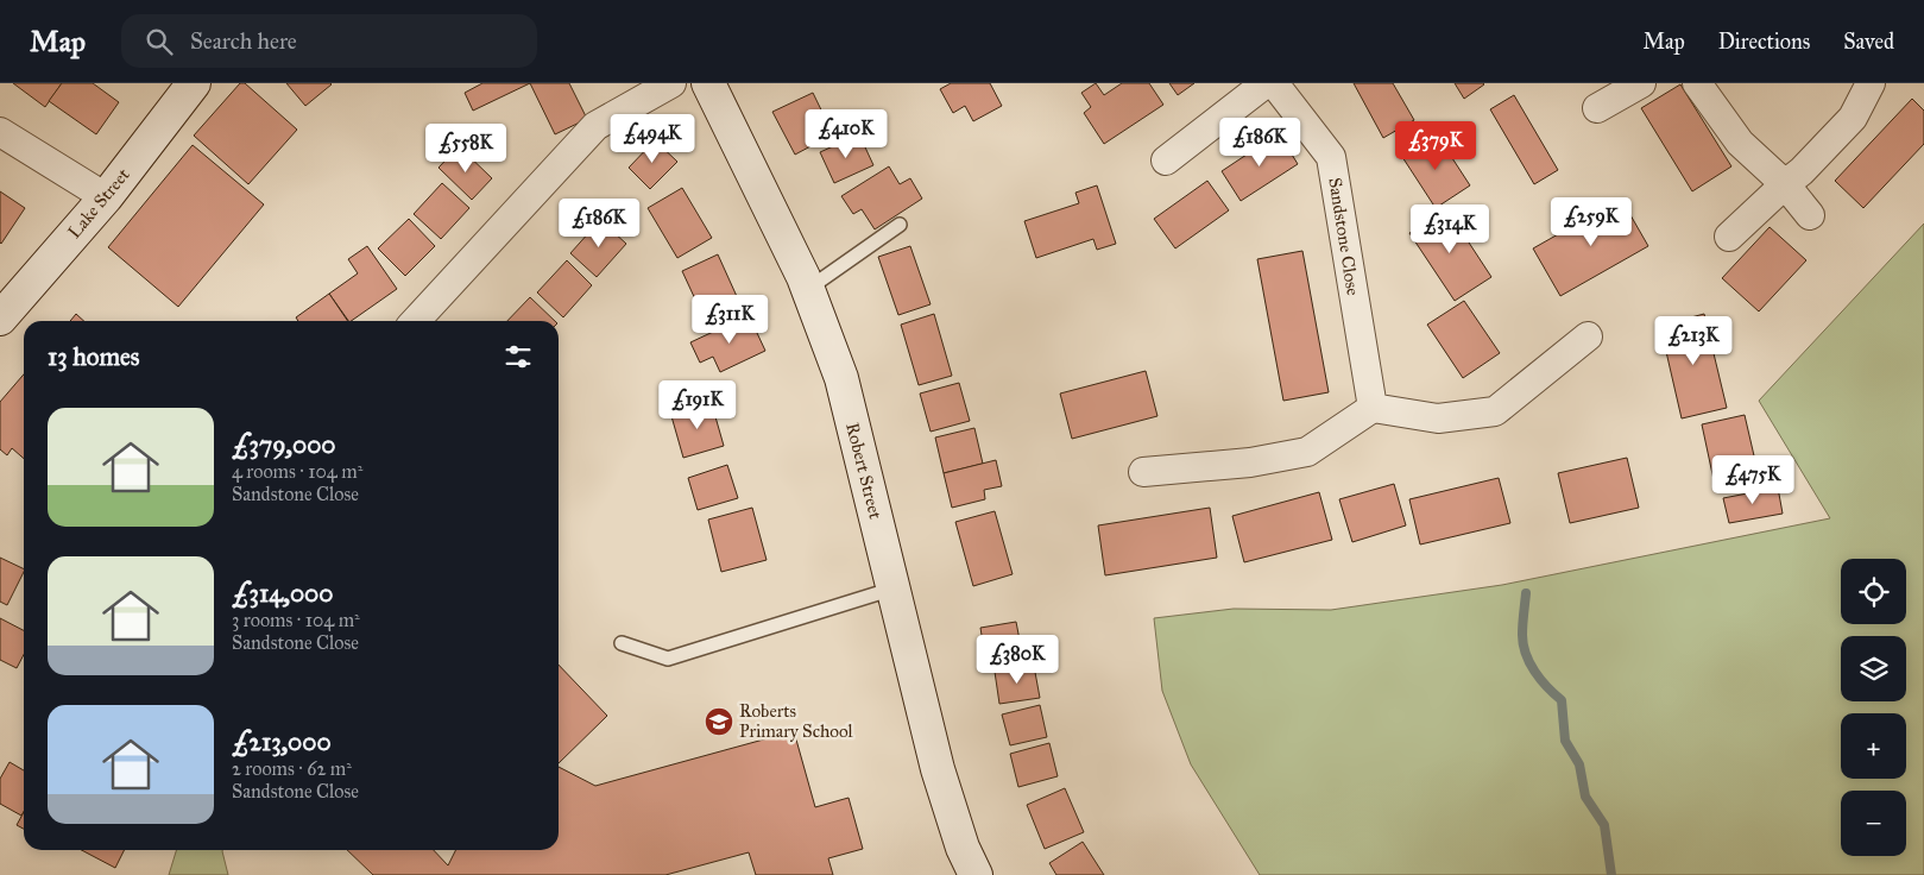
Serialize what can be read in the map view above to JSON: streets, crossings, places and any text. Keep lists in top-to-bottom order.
{
  "streets": {
    "main road": ["Lake Street", "Robert Street"],
    "street": ["Sandstone Close"]
  },
  "places": {
    "school or university": ["Roberts Primary School"]
  },
  "page": {
    "header": "Map",
    "search": "Search here",
    "nav": ["Map", "Directions", "Saved"],
    "price": [
      "£410K",
      "£494K",
      "£186K",
      "£379K",
      "£558K",
      "£259K",
      "£186K",
      "£314K",
      "£311K",
      "£213K",
      "£191K",
      "£475K",
      "£380K"
    ],
    "heading": "13 homes",
    "list": [
      {
        "name": "£379,000",
        "note": "4 rooms · 104 m² · Sandstone Close"
      },
      {
        "name": "£314,000",
        "note": "3 rooms · 104 m² · Sandstone Close"
      },
      {
        "name": "£213,000",
        "note": "2 rooms · 62 m² · Sandstone Close"
      }
    ],
    "map_buttons": ["+", "−"]
  }
}
